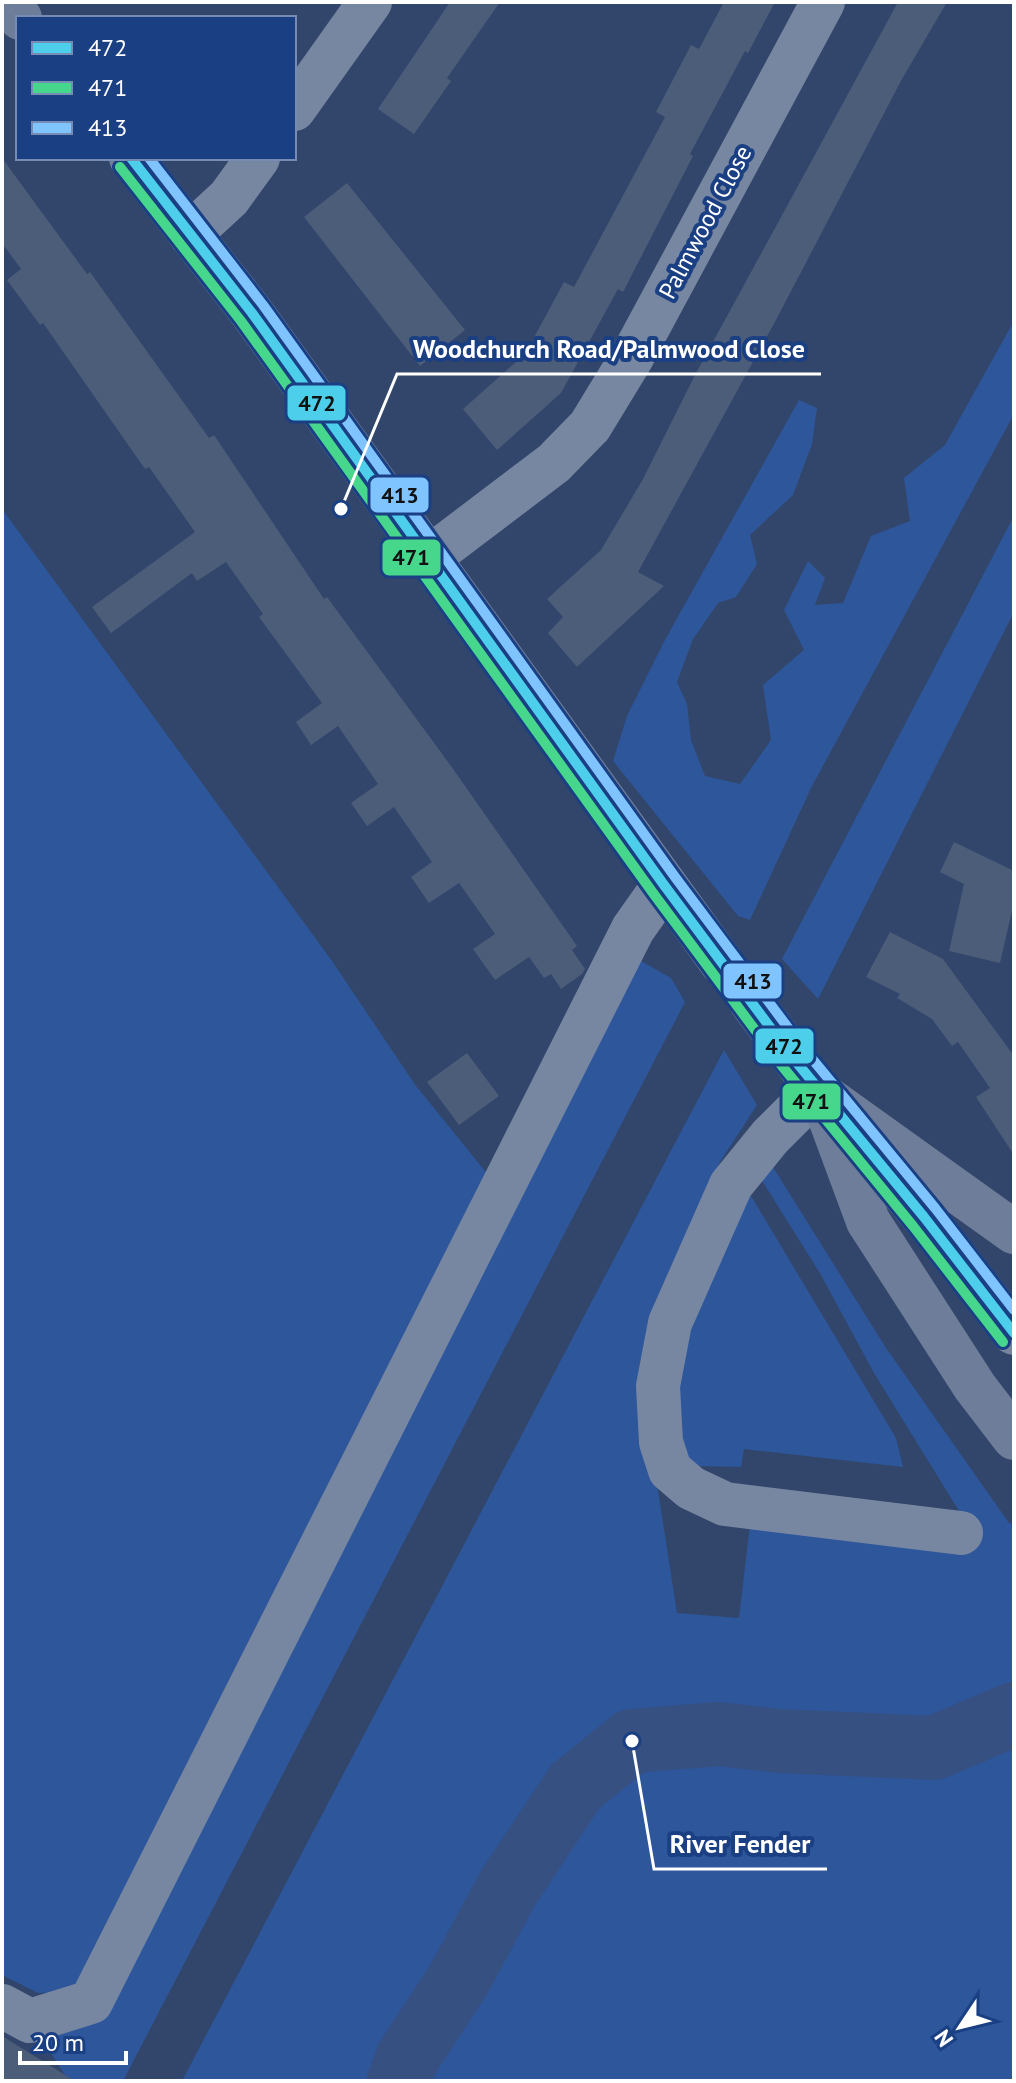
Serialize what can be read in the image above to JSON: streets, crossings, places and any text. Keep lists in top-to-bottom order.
{
  "streets": {
    "street": ["Palmwood Close"]
  },
  "places": ["Woodchurch Road/Palmwood Close", "River Fender"],
  "lines": ["transit line 472", "transit line 413", "transit line 471"],
  "legend": ["472", "471", "413"],
  "scale_bar": "20 m",
  "north": "bottom left"
}
